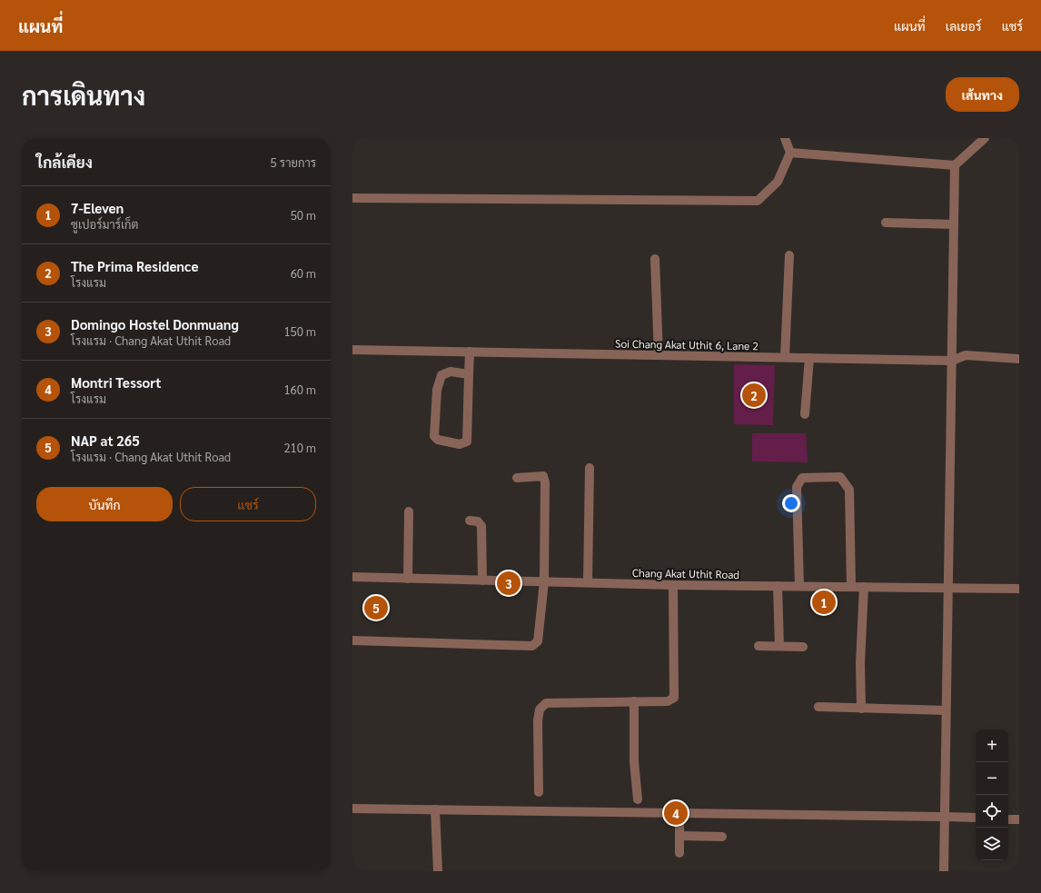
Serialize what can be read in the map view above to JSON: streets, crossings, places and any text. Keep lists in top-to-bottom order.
{
  "streets": {
    "street": ["Soi Chang Akat Uthit 6, Lane 2", "Chang Akat Uthit Road"]
  },
  "page": {
    "header": "แผนที่",
    "nav": ["แผนที่", "เลเยอร์", "แชร์"],
    "buttons": [
      "เส้นทาง",
      ["บันทึก", "แชร์"]
    ],
    "title": "การเดินทาง",
    "heading": ["ใกล้เคียง", "5 รายการ"],
    "list": [
      {
        "mark": "1",
        "name": "7-Eleven",
        "note": "ซูเปอร์มาร์เก็ต",
        "value": "50 m"
      },
      {
        "mark": "2",
        "name": "The Prima Residence",
        "note": "โรงแรม",
        "value": "60 m"
      },
      {
        "mark": "3",
        "name": "Domingo Hostel Donmuang",
        "note": "โรงแรม · Chang Akat Uthit Road",
        "value": "150 m"
      },
      {
        "mark": "4",
        "name": "Montri Tessort",
        "note": "โรงแรม",
        "value": "160 m"
      },
      {
        "mark": "5",
        "name": "NAP at 265",
        "note": "โรงแรม · Chang Akat Uthit Road",
        "value": "210 m"
      }
    ],
    "pins": [
      "2",
      "3",
      "1",
      "5",
      "4"
    ],
    "map_buttons": ["+", "−"]
  }
}
